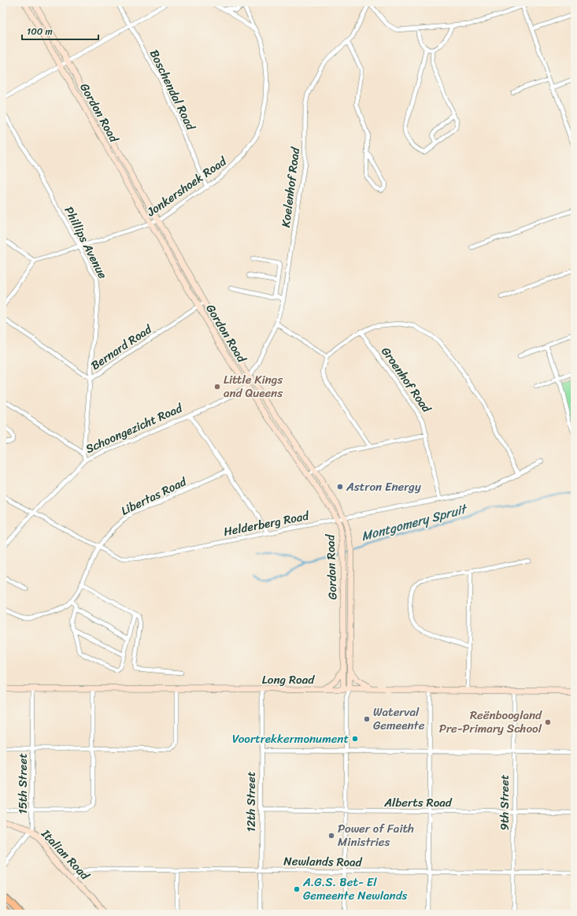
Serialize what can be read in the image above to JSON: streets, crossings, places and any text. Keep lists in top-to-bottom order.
{
  "streets": {
    "street": [
      "Boschendal Road",
      "Gordon Road",
      "Jonkershoek Road",
      "Koelenhof Road",
      "Phillips Avenue",
      "Bernard Road",
      "Groenhof Road",
      "Schoongezicht Road",
      "Libertas Road",
      "Helderberg Road",
      "Long Road",
      "15th Street",
      "12th Street",
      "Alberts Road",
      "9th Street",
      "Italian Road",
      "Newlands Road"
    ]
  },
  "crossings": [
    ["Boschendal Road", "Jonkershoek Road"],
    ["Gordon Road", "Jonkershoek Road"],
    ["Gordon Road", "Koelenhof Road"],
    ["Gordon Road", "Bernard Road"],
    ["Gordon Road", "Schoongezicht Road"],
    ["Gordon Road", "Helderberg Road"],
    ["Gordon Road", "Long Road"],
    ["Jonkershoek Road", "Phillips Avenue"],
    ["Koelenhof Road", "Schoongezicht Road"],
    ["Phillips Avenue", "Bernard Road"],
    ["Phillips Avenue", "Schoongezicht Road"],
    ["Groenhof Road", "Helderberg Road"],
    ["Schoongezicht Road", "Helderberg Road"],
    ["Libertas Road", "Helderberg Road"],
    ["Long Road", "15th Street"],
    ["Long Road", "12th Street"],
    ["Long Road", "9th Street"],
    ["15th Street", "Italian Road"],
    ["12th Street", "Alberts Road"],
    ["12th Street", "Newlands Road"],
    ["Alberts Road", "9th Street"],
    ["9th Street", "Newlands Road"],
    ["Italian Road", "Newlands Road"]
  ],
  "water": ["Montgomery Spruit"],
  "places": [
    "Little Kings and Queens",
    "Astron Energy",
    "Waterval Gemeente",
    "Reënboogland Pre-Primary School",
    "Voortrekkermonument",
    "Power of Faith Ministries",
    "A.G.S. Bet- El Gemeente Newlands"
  ],
  "scale_bar": "100 m"
}
